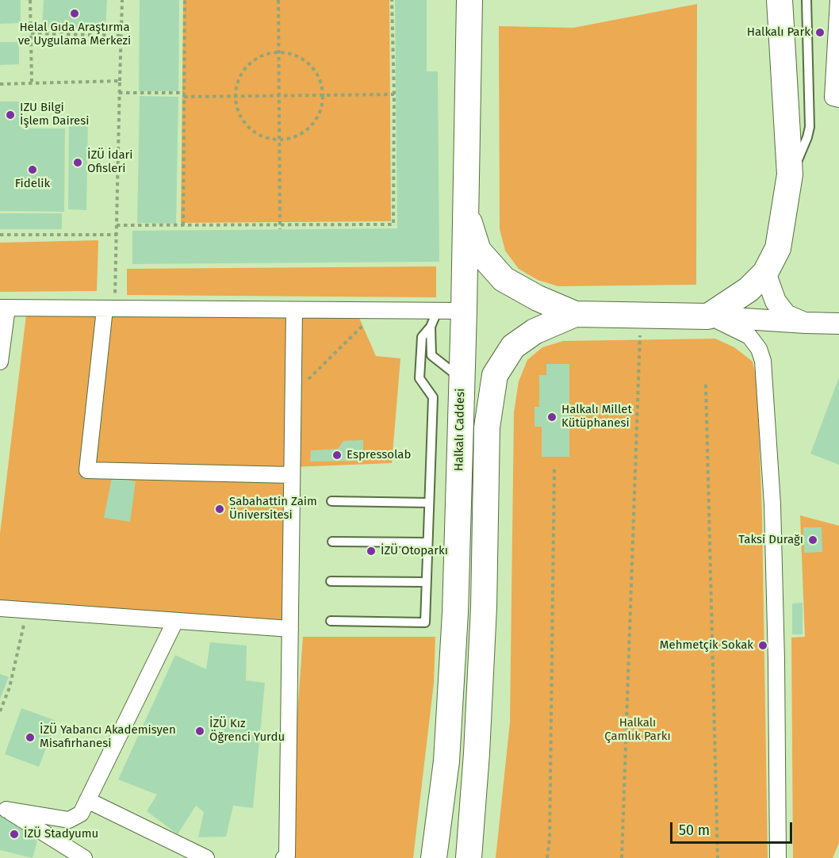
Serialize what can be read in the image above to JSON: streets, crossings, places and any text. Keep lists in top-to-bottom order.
{
  "streets": {
    "main road": ["Halkalı Caddesi"]
  },
  "parks": ["Halkalı Çamlık Parkı"],
  "places": [
    "Helal Gıda Araştırma ve Uygulama Merkezi",
    "Halkalı Park",
    "IZU Bilgi İşlem Dairesi",
    "İZÜ İdari Ofisleri",
    "Fidelik",
    "Halkalı Millet Kütüphanesi",
    "Espressolab",
    "Sabahattin Zaim Üniversitesi",
    "Taksi Durağı",
    "İZÜ Otoparkı",
    "Mehmetçik Sokak",
    "İZÜ Kız Öğrenci Yurdu",
    "İZÜ Yabancı Akademisyen Misafirhanesi",
    "İZÜ Stadyumu"
  ],
  "scale_bar": "50 m"
}
